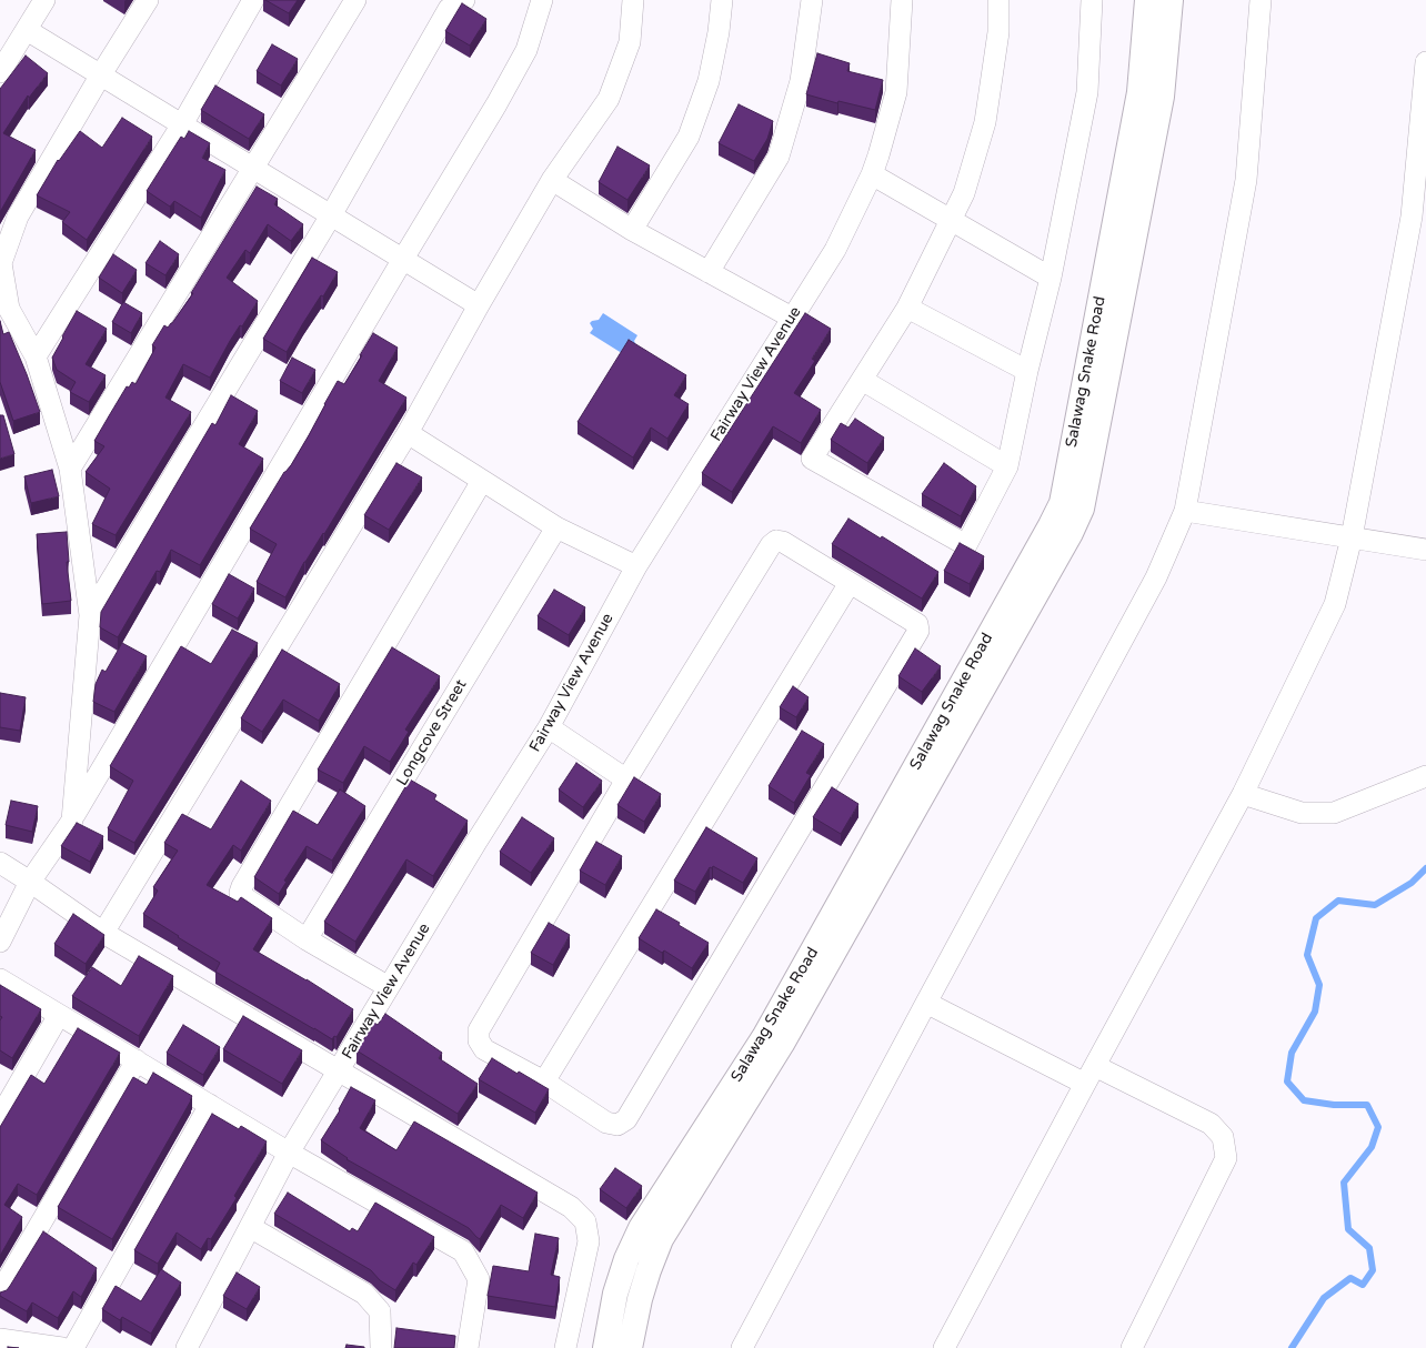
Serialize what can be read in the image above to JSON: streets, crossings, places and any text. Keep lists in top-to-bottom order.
{
  "streets": {
    "main road": ["Salawag Snake Road"],
    "street": ["Fairway View Avenue", "Longcove Street"]
  }
}
